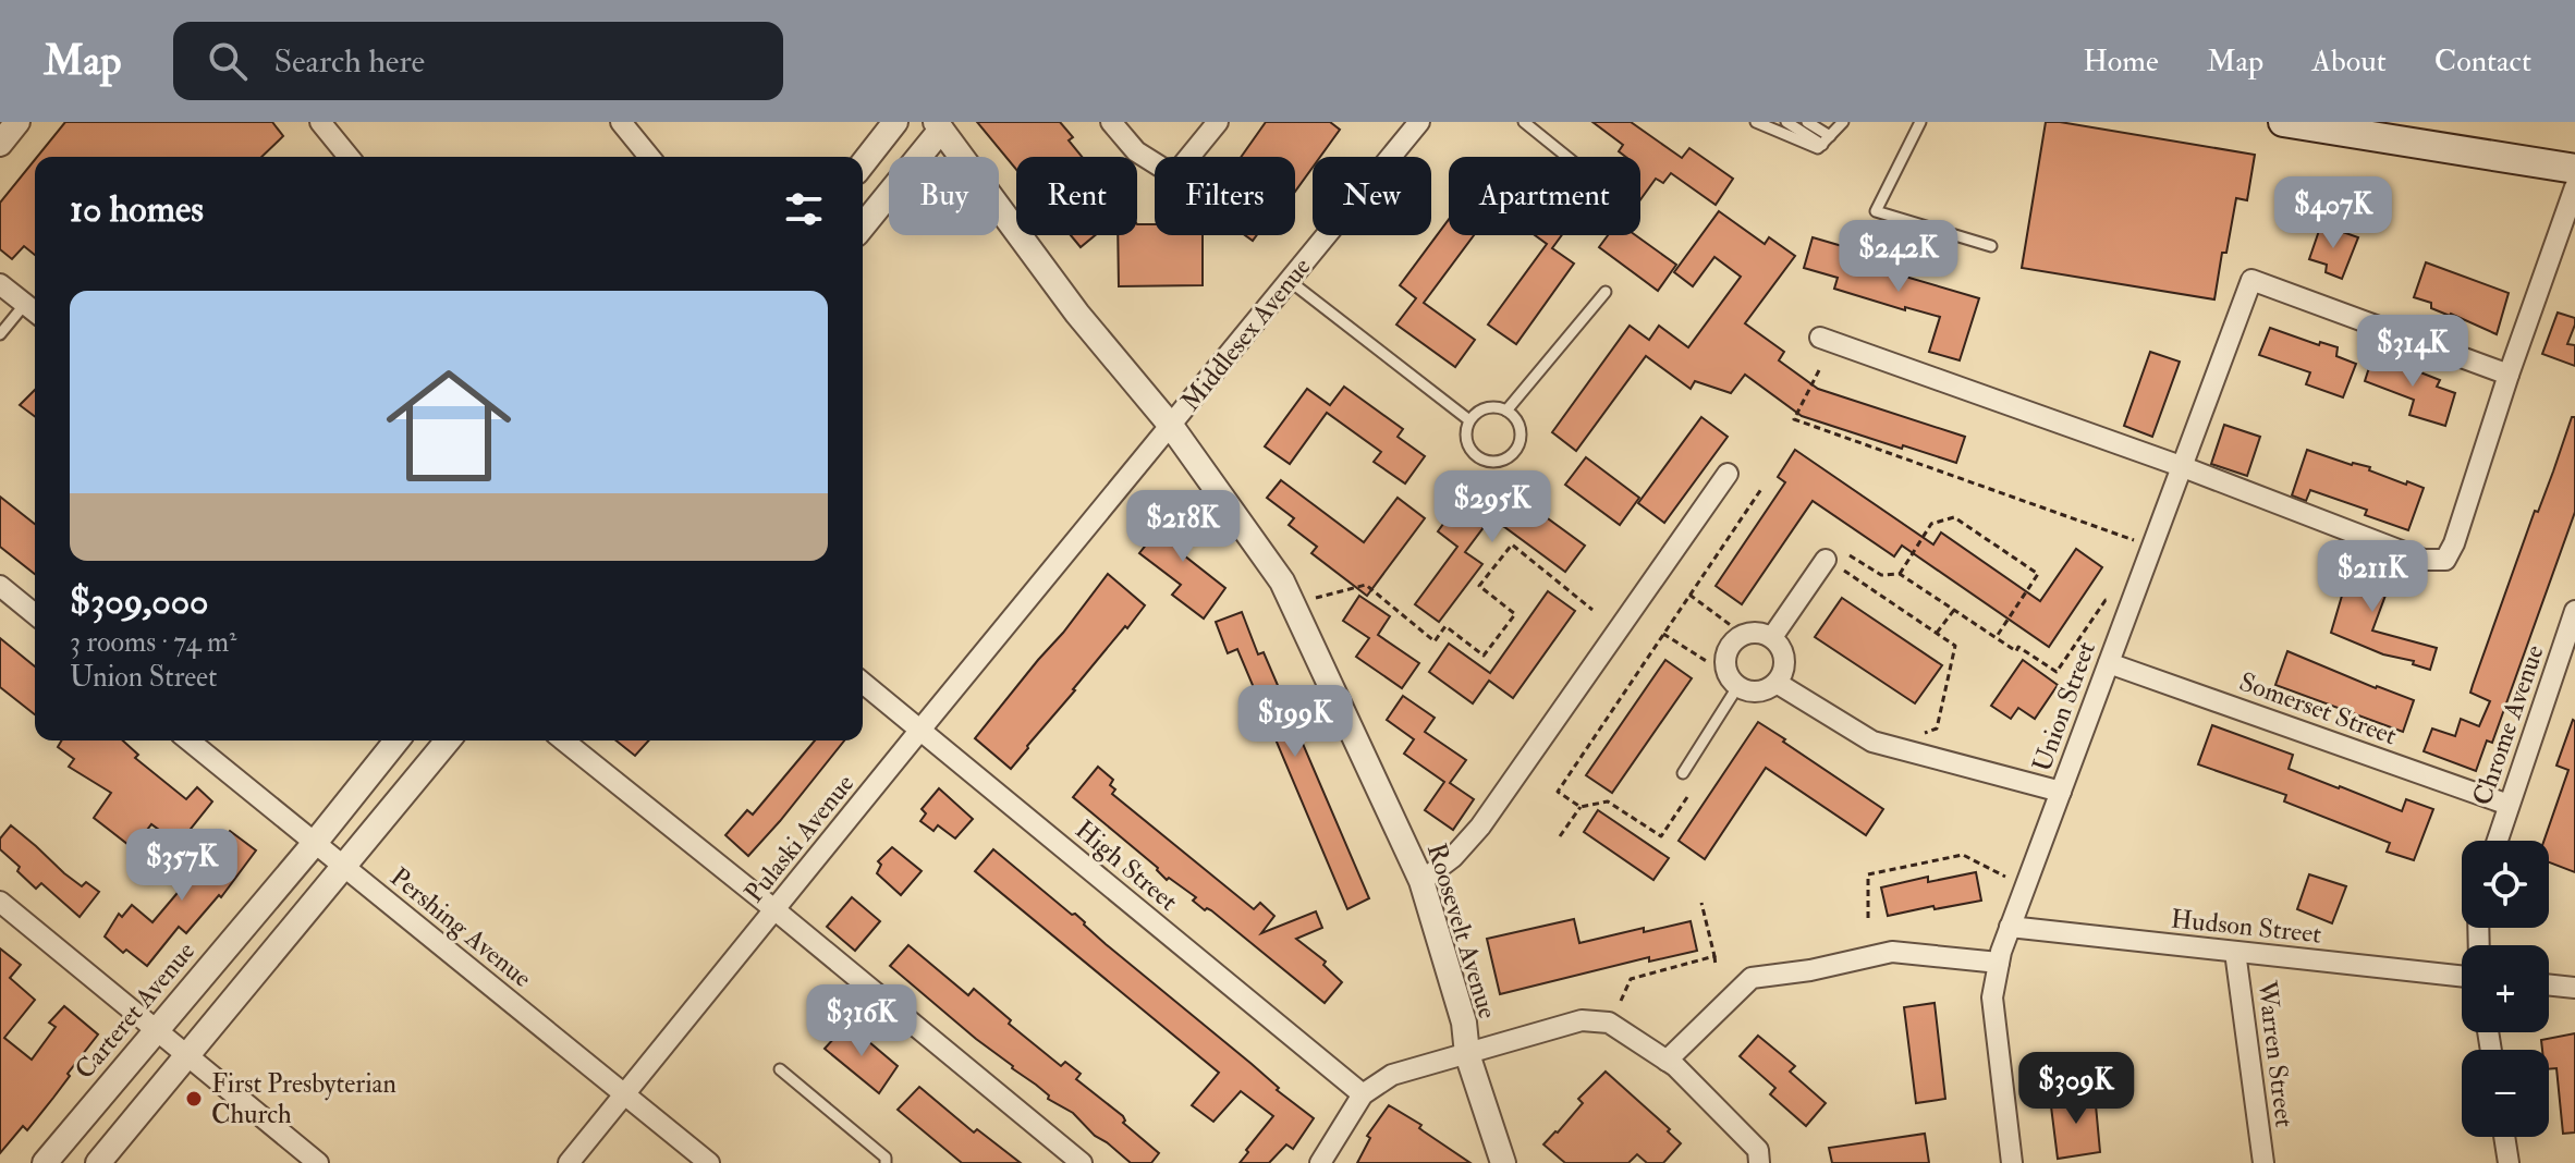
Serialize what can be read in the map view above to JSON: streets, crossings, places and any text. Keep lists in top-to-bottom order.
{
  "streets": {
    "street": [
      "Middlesex Avenue",
      "Union Street",
      "Somerset Street",
      "Chrome Avenue",
      "Pulaski Avenue",
      "High Street",
      "Hudson Street",
      "Pershing Avenue",
      "Roosevelt Avenue",
      "Carteret Avenue",
      "Warren Street"
    ]
  },
  "crossings": [
    ["Middlesex Avenue", "Pulaski Avenue"],
    ["Middlesex Avenue", "Roosevelt Avenue"],
    ["Union Street", "Somerset Street"],
    ["Union Street", "Hudson Street"],
    ["Somerset Street", "Chrome Avenue"],
    ["Pulaski Avenue", "High Street"],
    ["Pulaski Avenue", "Pershing Avenue"],
    ["Pulaski Avenue", "Roosevelt Avenue"],
    ["Hudson Street", "Warren Street"],
    ["Pershing Avenue", "Carteret Avenue"]
  ],
  "places": ["First Presbyterian Church"],
  "page": {
    "header": "Map",
    "search": "Search here",
    "nav": [
      "Home",
      "Map",
      "About",
      "Contact"
    ],
    "chip": [
      "Buy",
      "Rent",
      "Filters",
      "New",
      "Apartment"
    ],
    "heading": "10 homes",
    "price": [
      "$407K",
      "$242K",
      "$314K",
      "$295K",
      "$218K",
      "$211K",
      "$199K",
      "$357K",
      "$316K",
      "$309K"
    ],
    "list": [
      {
        "name": "$309,000",
        "note": "3 rooms · 74 m² · Union Street"
      }
    ],
    "map_buttons": ["+", "−"]
  }
}
